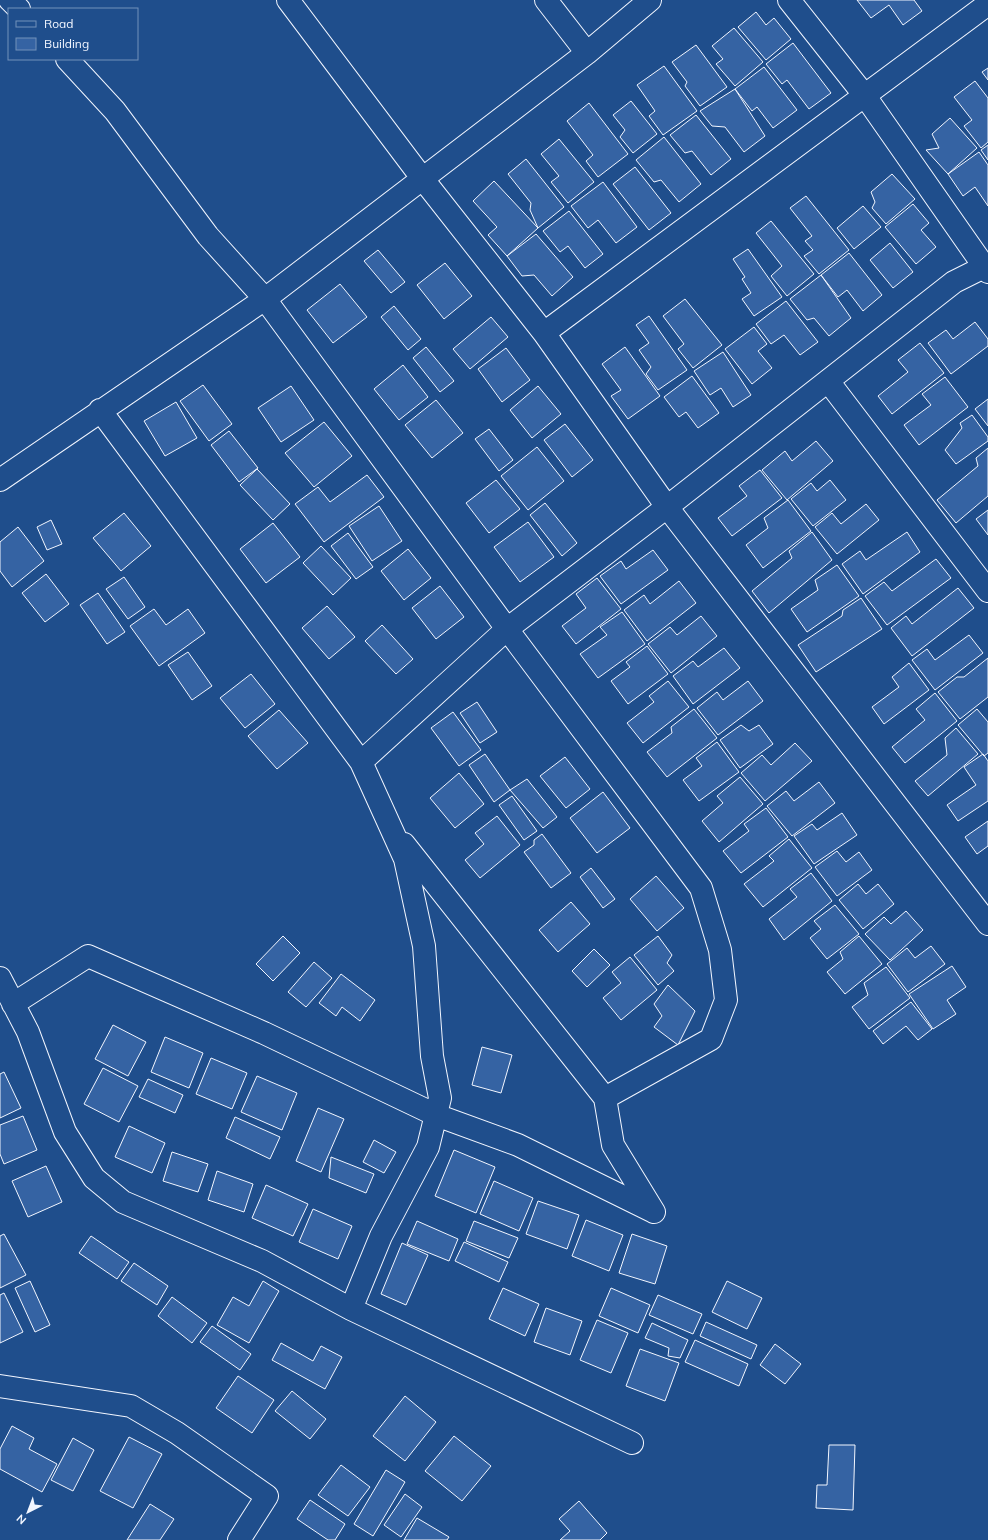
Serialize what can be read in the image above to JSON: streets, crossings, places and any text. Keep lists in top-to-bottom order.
{
  "legend": ["Road", "Building"],
  "north": "bottom left"
}
